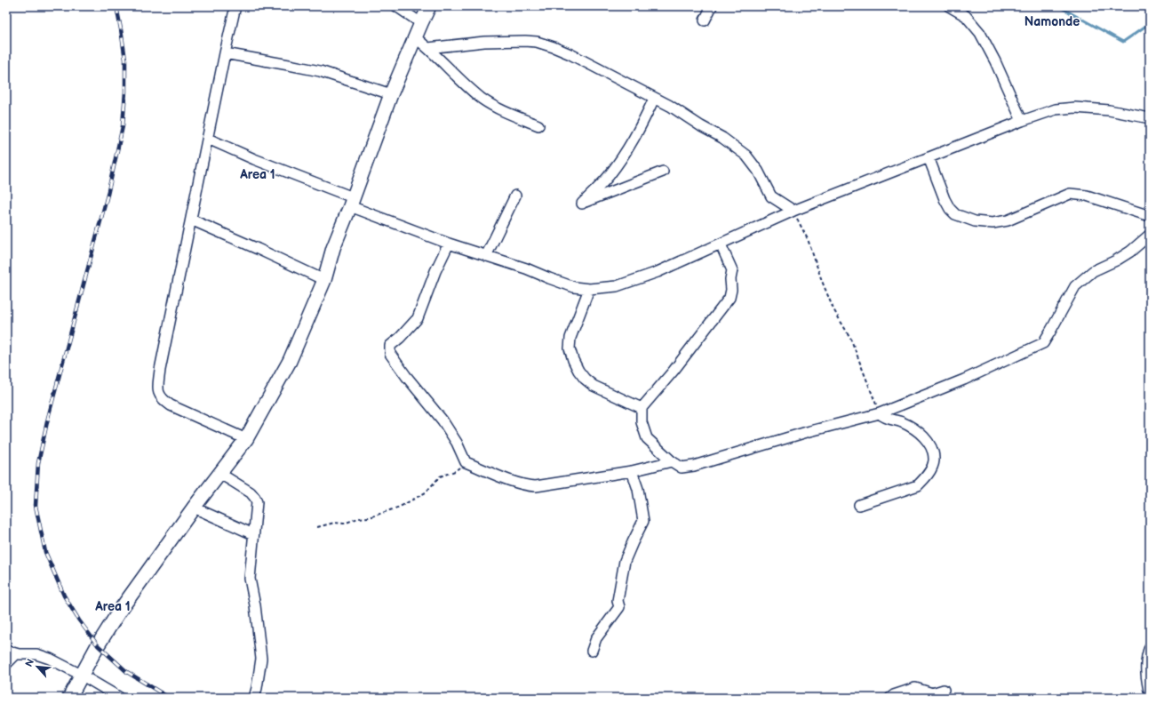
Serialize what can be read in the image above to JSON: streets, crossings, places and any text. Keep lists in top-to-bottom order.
{
  "districts": ["Namonde", "Area 1", "Area 1"],
  "north": "top left"
}
